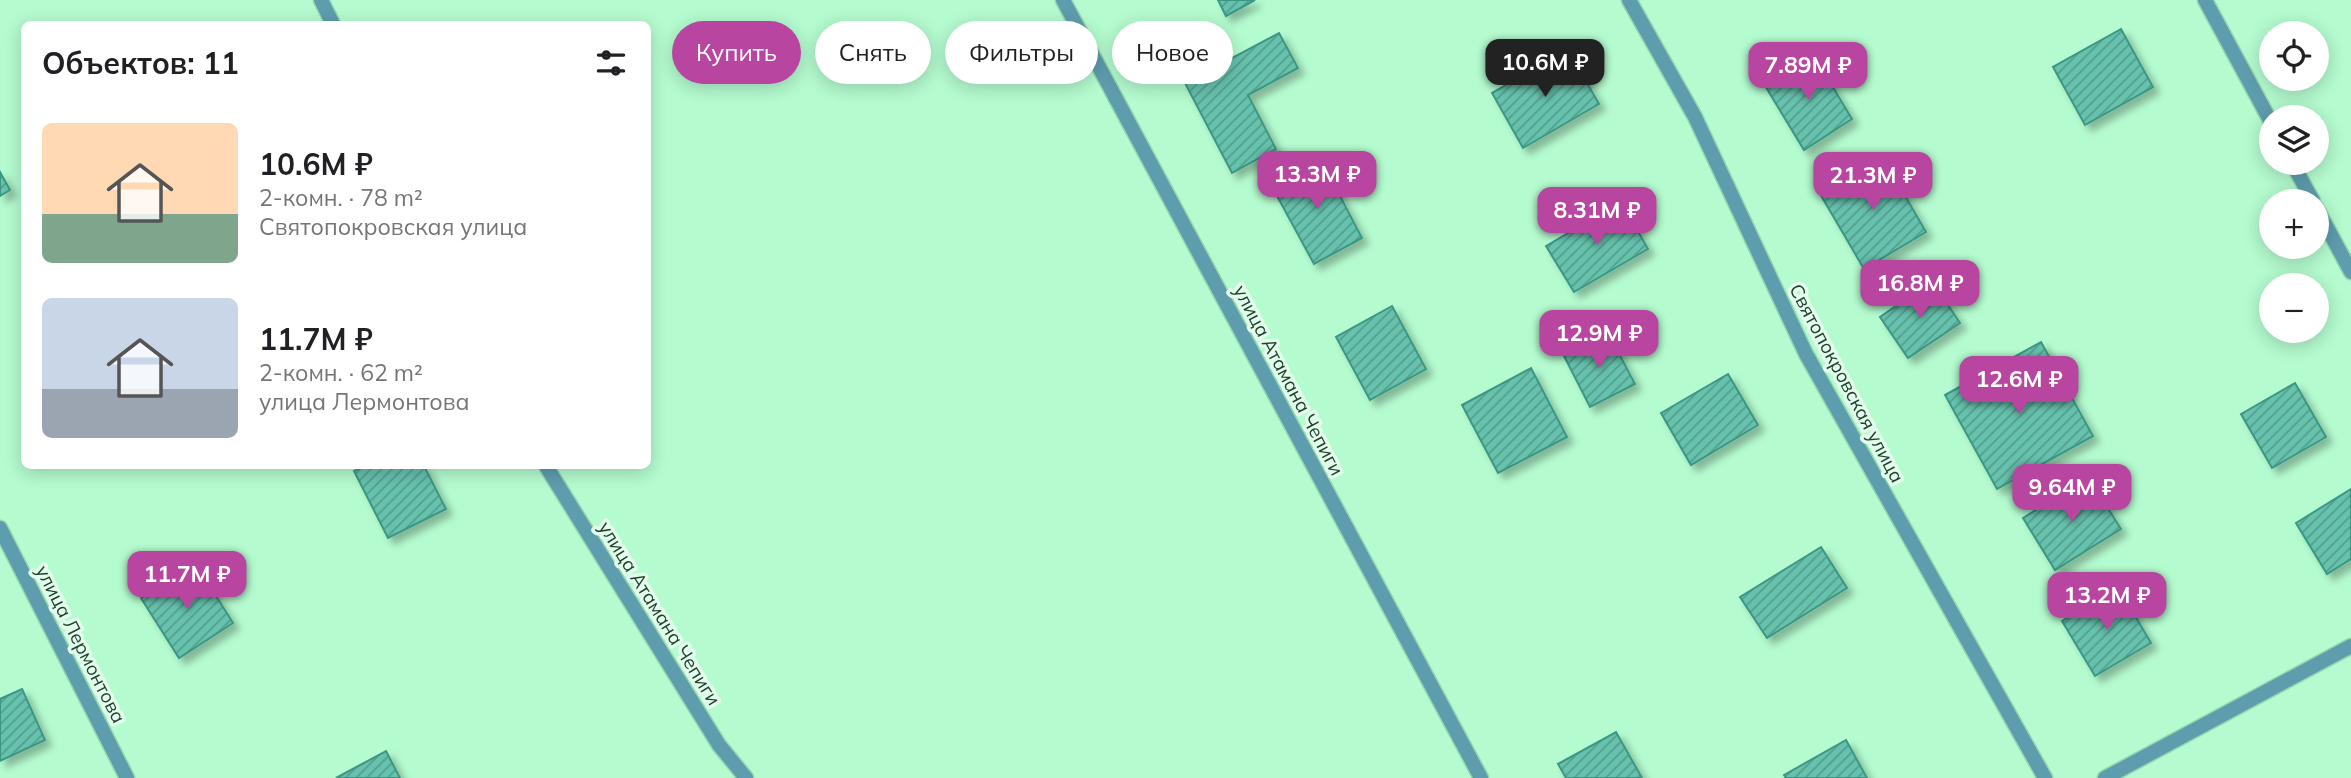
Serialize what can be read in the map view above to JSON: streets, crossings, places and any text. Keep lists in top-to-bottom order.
{
  "streets": {
    "street": ["улица Атамана Чепиги", "Святопокровская улица", "улица Лермонтова"]
  },
  "page": {
    "map_buttons": ["+", "−"],
    "chip": [
      "Купить",
      "Снять",
      "Фильтры",
      "Новое"
    ],
    "heading": "Объектов: 11",
    "price": [
      "10.6M ₽",
      "7.89M ₽",
      "13.3M ₽",
      "21.3M ₽",
      "8.31M ₽",
      "16.8M ₽",
      "12.9M ₽",
      "12.6M ₽",
      "9.64M ₽",
      "11.7M ₽",
      "13.2M ₽"
    ],
    "list": [
      {
        "name": "10.6M ₽",
        "note": "2-комн. · 78 m² · Святопокровская улица"
      },
      {
        "name": "11.7M ₽",
        "note": "2-комн. · 62 m² · улица Лермонтова"
      }
    ]
  }
}
